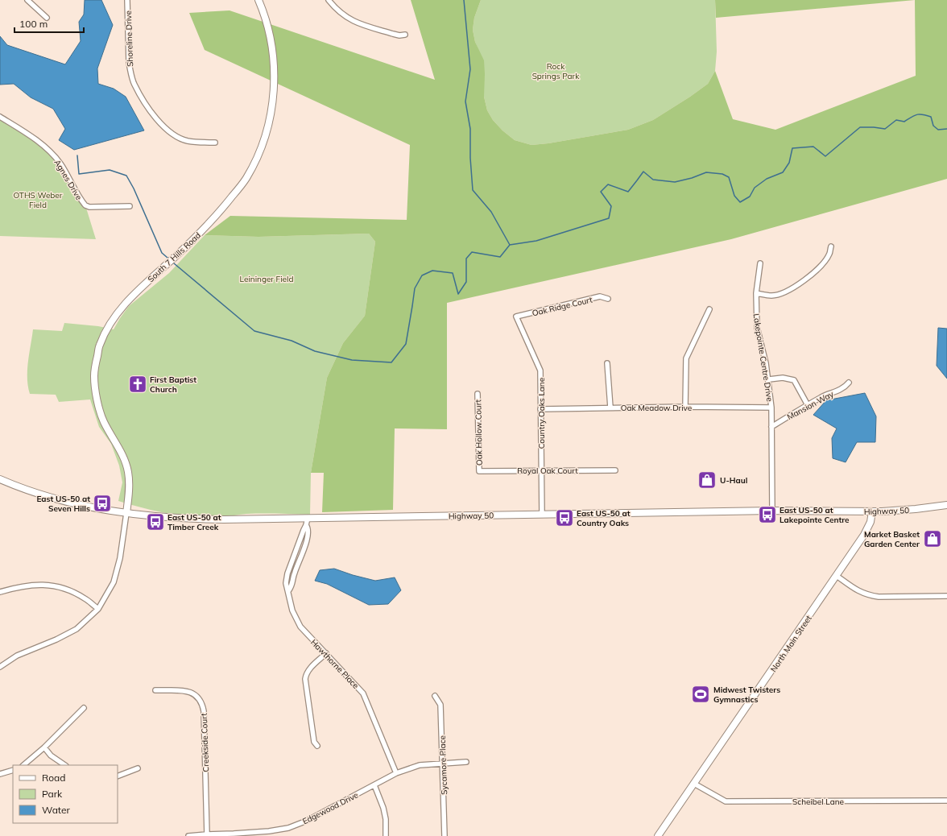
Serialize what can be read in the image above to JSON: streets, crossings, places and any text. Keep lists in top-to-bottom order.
{
  "streets": {
    "main road": ["South 7 Hills Road", "Highway 50", "North Main Street"],
    "street": [
      "Shoreline Drive",
      "Agnes Drive",
      "Oak Ridge Court",
      "Lakepointe Centre Drive",
      "Mansion Way",
      "Oak Meadow Drive",
      "Country Oaks Lane",
      "Oak Hollow Court",
      "Royal Oak Court",
      "Hawthorne Place",
      "Creekside Court",
      "Sycamore Place",
      "Scheibel Lane",
      "Edgewood Drive"
    ]
  },
  "crossings": [
    ["South 7 Hills Road", "Highway 50"],
    ["Oak Ridge Court", "Country Oaks Lane"],
    ["Lakepointe Centre Drive", "Mansion Way"],
    ["Lakepointe Centre Drive", "Oak Meadow Drive"],
    ["Lakepointe Centre Drive", "Highway 50"],
    ["Oak Meadow Drive", "Country Oaks Lane"],
    ["Country Oaks Lane", "Royal Oak Court"],
    ["Country Oaks Lane", "Highway 50"],
    ["Oak Hollow Court", "Royal Oak Court"],
    ["Highway 50", "North Main Street"],
    ["Highway 50", "Hawthorne Place"],
    ["North Main Street", "Scheibel Lane"],
    ["Hawthorne Place", "Edgewood Drive"],
    ["Creekside Court", "Edgewood Drive"],
    ["Sycamore Place", "Edgewood Drive"]
  ],
  "parks": ["Rock Springs Park", "OTHS Weber Field", "Leininger Field"],
  "places": {
    "church": ["First Baptist Church"],
    "shop": ["U-Haul", "Market Basket Garden Center"],
    "bus stop": [
      "East US-50 at Seven Hills",
      "East US-50 at Lakepointe Centre",
      "East US-50 at Country Oaks",
      "East US-50 at Timber Creek"
    ],
    "sports": ["Midwest Twisters Gymnastics"]
  },
  "legend": ["Road", "Park", "Water"],
  "scale_bar": "100 m"
}
